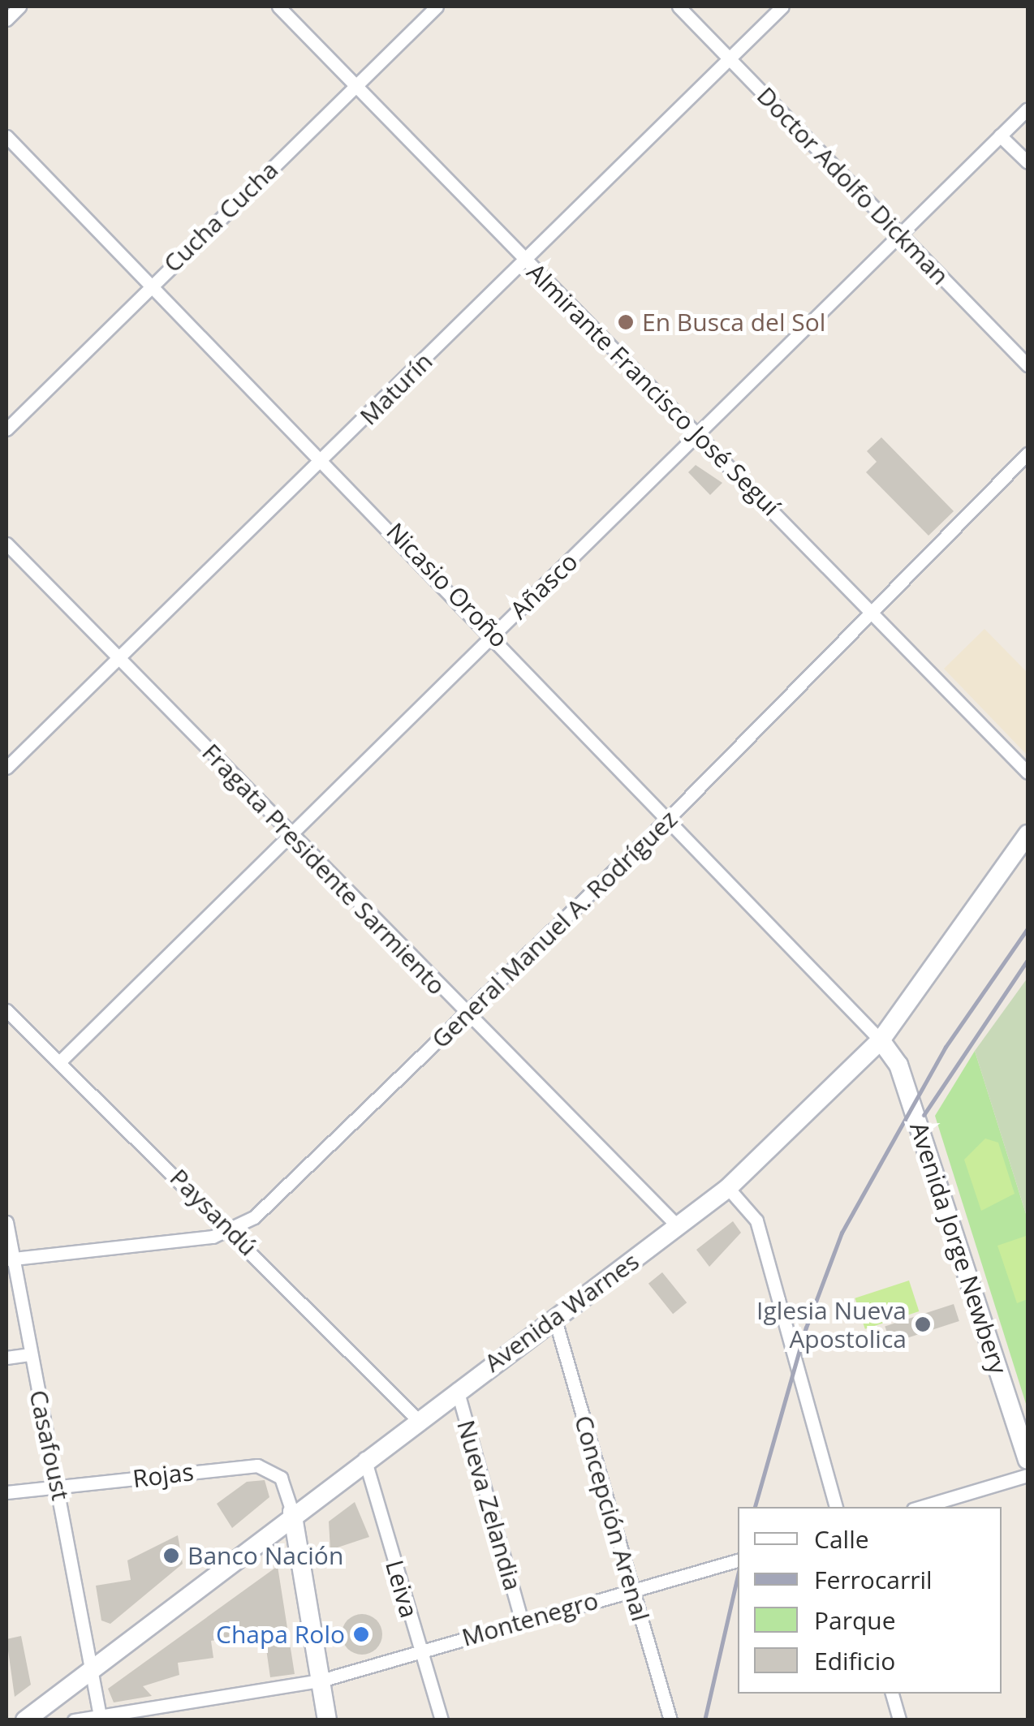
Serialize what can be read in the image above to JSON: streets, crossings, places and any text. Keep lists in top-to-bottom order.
{
  "streets": {
    "main road": ["Avenida Jorge Newbery", "Avenida Warnes"],
    "street": [
      "Doctor Adolfo Dickman",
      "Cucha Cucha",
      "Maturín",
      "Almirante Francisco José Seguí",
      "Nicasio Oroño",
      "Añasco",
      "Fragata Presidente Sarmiento",
      "General Manuel A. Rodríguez",
      "Paysandú",
      "Casafoust",
      "Rojas",
      "Nueva Zelandia",
      "Concepción Arenal",
      "Leiva",
      "Montenegro"
    ]
  },
  "crossings": [
    ["Doctor Adolfo Dickman", "Maturín"],
    ["Doctor Adolfo Dickman", "Añasco"],
    ["Cucha Cucha", "Almirante Francisco José Seguí"],
    ["Cucha Cucha", "Nicasio Oroño"],
    ["Maturín", "Almirante Francisco José Seguí"],
    ["Maturín", "Nicasio Oroño"],
    ["Maturín", "Fragata Presidente Sarmiento"],
    ["Almirante Francisco José Seguí", "Añasco"],
    ["Almirante Francisco José Seguí", "General Manuel A. Rodríguez"],
    ["Nicasio Oroño", "Añasco"],
    ["Nicasio Oroño", "General Manuel A. Rodríguez"],
    ["Nicasio Oroño", "Avenida Jorge Newbery"],
    ["Nicasio Oroño", "Avenida Warnes"],
    ["Añasco", "Fragata Presidente Sarmiento"],
    ["Añasco", "Paysandú"],
    ["Fragata Presidente Sarmiento", "General Manuel A. Rodríguez"],
    ["Fragata Presidente Sarmiento", "Avenida Warnes"],
    ["General Manuel A. Rodríguez", "Paysandú"],
    ["Paysandú", "Avenida Warnes"],
    ["Avenida Jorge Newbery", "Avenida Warnes"],
    ["Avenida Warnes", "Casafoust"],
    ["Avenida Warnes", "Rojas"],
    ["Avenida Warnes", "Nueva Zelandia"],
    ["Avenida Warnes", "Concepción Arenal"],
    ["Avenida Warnes", "Leiva"],
    ["Casafoust", "Rojas"],
    ["Casafoust", "Montenegro"],
    ["Nueva Zelandia", "Montenegro"],
    ["Concepción Arenal", "Montenegro"],
    ["Leiva", "Montenegro"]
  ],
  "places": [
    "En Busca del Sol",
    "Iglesia Nueva Apostolica",
    "Banco Nación",
    "Chapa Rolo"
  ],
  "legend": [
    "Calle",
    "Ferrocarril",
    "Parque",
    "Edificio"
  ]
}
